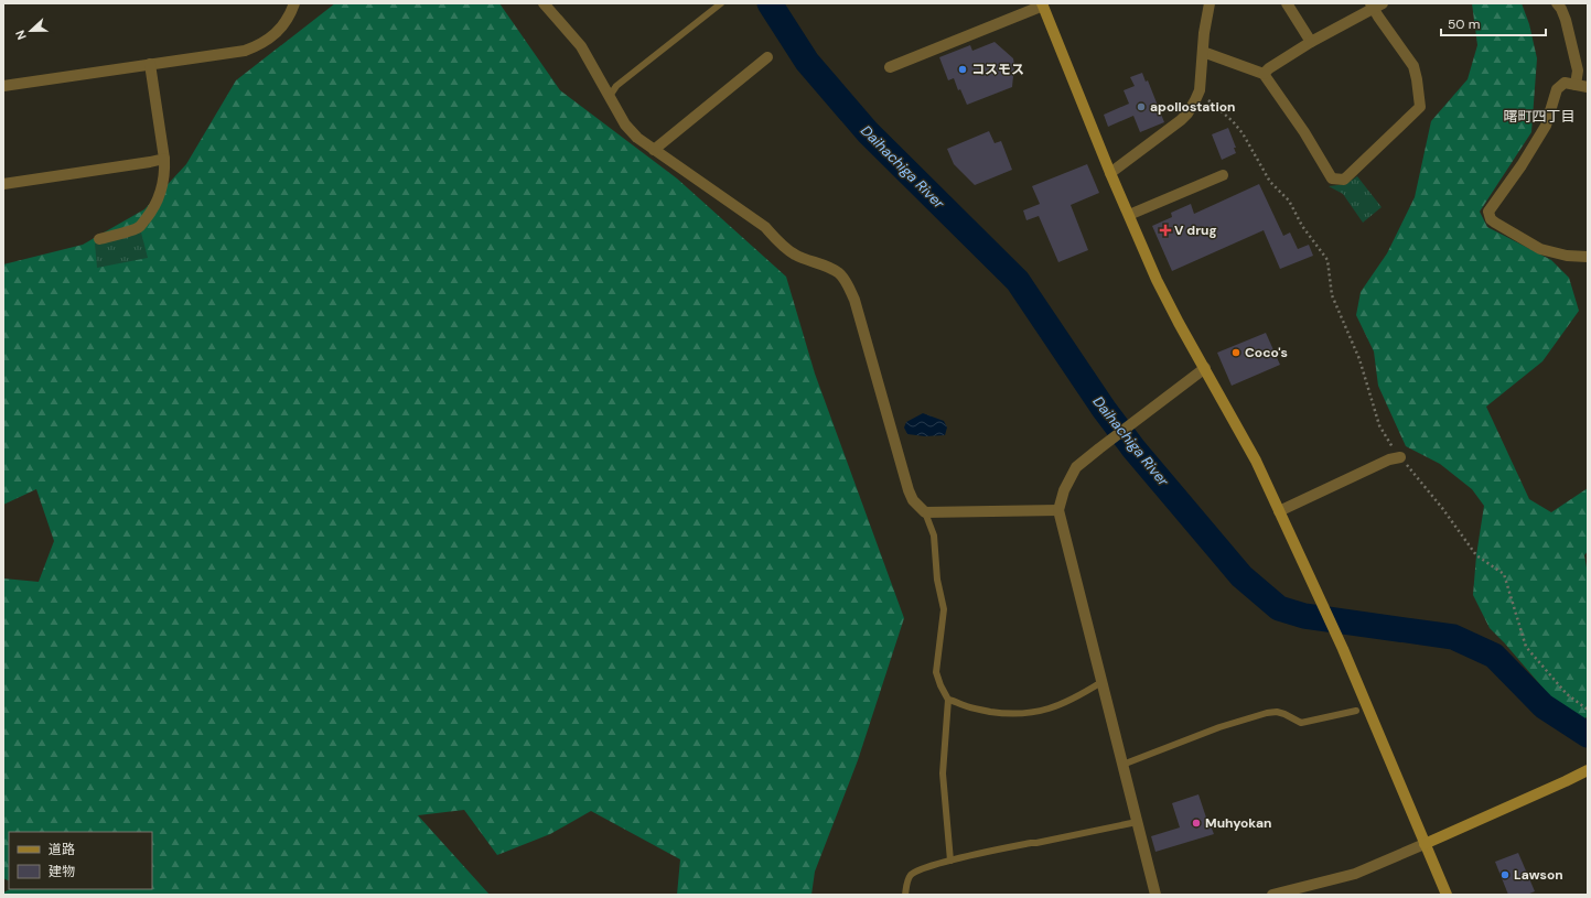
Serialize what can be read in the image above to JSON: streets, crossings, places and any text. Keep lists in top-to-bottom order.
{
  "districts": ["曙町四丁目"],
  "water": ["Daihachiga River"],
  "places": {
    "other": [
      "コスモス",
      "apollostation",
      "Coco's",
      "Muhyokan",
      "Lawson"
    ],
    "health": ["V drug"]
  },
  "legend": ["道路", "建物"],
  "scale_bar": "50 m",
  "north": "left"
}
